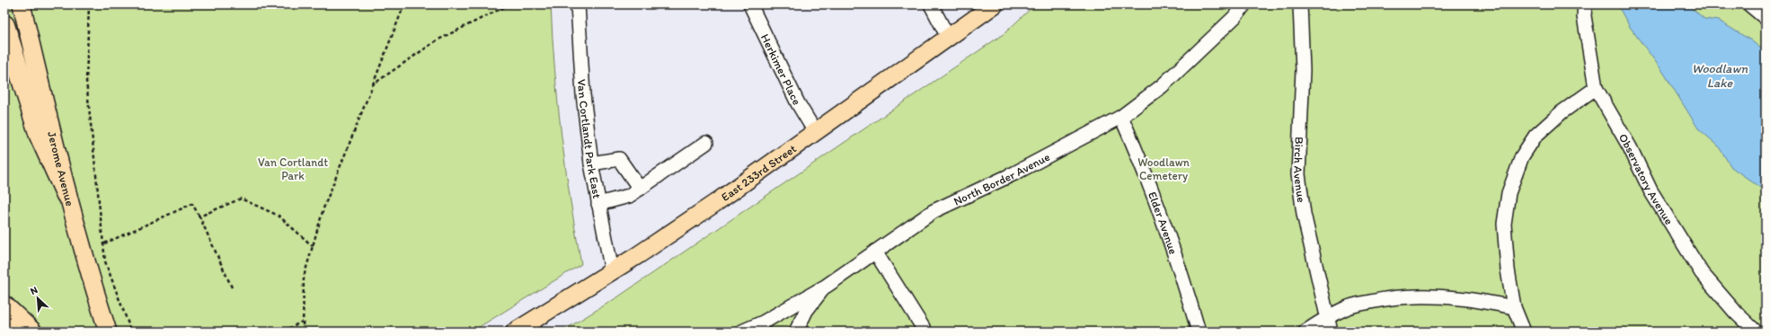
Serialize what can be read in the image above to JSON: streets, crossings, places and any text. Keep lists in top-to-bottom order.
{
  "streets": {
    "main road": ["Jerome Avenue", "East 233rd Street"],
    "street": [
      "Herkimer Place",
      "Van Cortlandt Park East",
      "Birch Avenue",
      "North Border Avenue",
      "Observatory Avenue",
      "Elder Avenue"
    ]
  },
  "crossings": [
    ["Herkimer Place", "East 233rd Street"],
    ["Van Cortlandt Park East", "East 233rd Street"],
    ["North Border Avenue", "Elder Avenue"]
  ],
  "water": ["Woodlawn Lake"],
  "parks": ["Van Cortlandt Park", "Woodlawn Cemetery"],
  "north": "top left"
}
